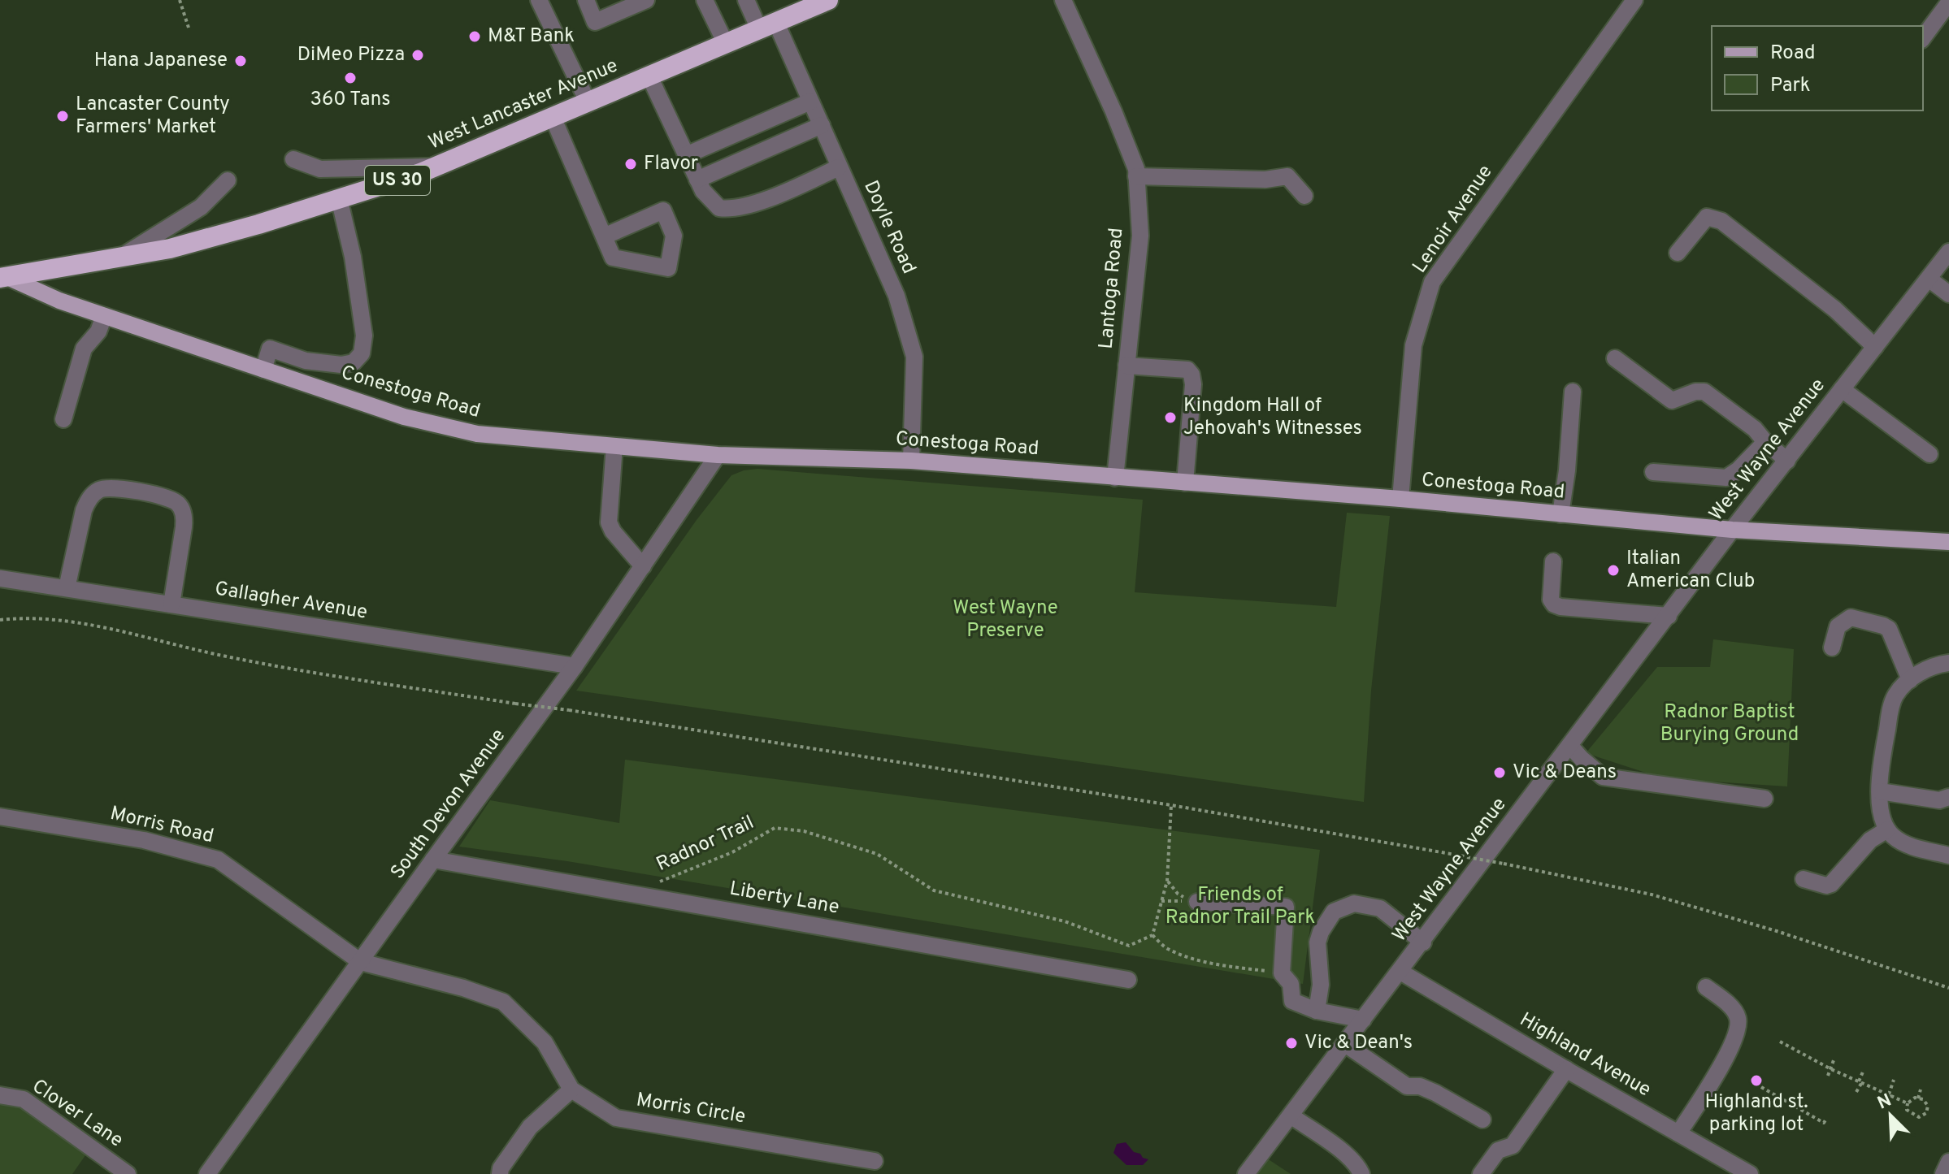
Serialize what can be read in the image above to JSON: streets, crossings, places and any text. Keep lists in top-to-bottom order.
{
  "streets": {
    "highway": ["West Lancaster Avenue", "US 30"],
    "main road": ["Conestoga Road"],
    "street": [
      "Lenoir Avenue",
      "Doyle Road",
      "Lantoga Road",
      "West Wayne Avenue",
      "Gallagher Avenue",
      "South Devon Avenue",
      "Morris Road",
      "Liberty Lane",
      "Highland Avenue",
      "Morris Circle",
      "Clover Lane"
    ],
    "path": ["Radnor Trail"]
  },
  "crossings": [
    ["West Lancaster Avenue", "Doyle Road"],
    ["West Lancaster Avenue", "Conestoga Road"],
    ["Lenoir Avenue", "Conestoga Road"],
    ["Doyle Road", "Conestoga Road"],
    ["Lantoga Road", "Conestoga Road"],
    ["Conestoga Road", "West Wayne Avenue"],
    ["Conestoga Road", "South Devon Avenue"],
    ["West Wayne Avenue", "Highland Avenue"],
    ["Gallagher Avenue", "South Devon Avenue"],
    ["South Devon Avenue", "Morris Road"],
    ["South Devon Avenue", "Liberty Lane"],
    ["South Devon Avenue", "Morris Circle"],
    ["Morris Road", "Morris Circle"]
  ],
  "parks": ["West Wayne Preserve", "Radnor Baptist Burying Ground", "Friends of Radnor Trail Park"],
  "places": [
    "M&T Bank",
    "DiMeo Pizza",
    "Hana Japanese",
    "360 Tans",
    "Lancaster County Farmers' Market",
    "Flavor",
    "Kingdom Hall of Jehovah's Witnesses",
    "Italian American Club",
    "Vic & Deans",
    "Vic & Dean's",
    "Highland st. parking lot"
  ],
  "legend": ["Road", "Park"],
  "north": "top left"
}
